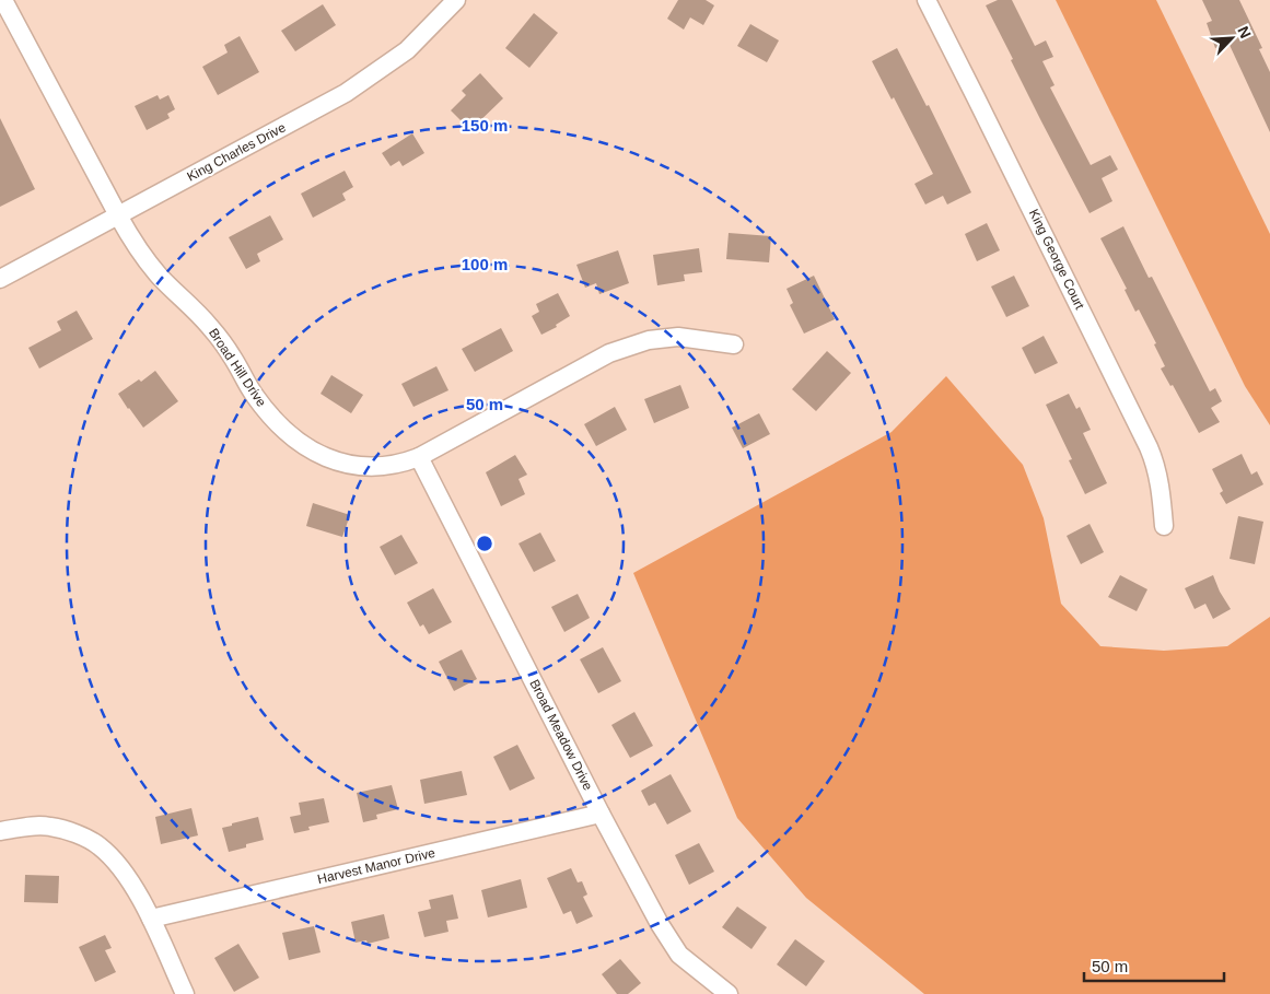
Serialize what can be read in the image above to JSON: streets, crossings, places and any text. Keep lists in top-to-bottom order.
{
  "streets": {
    "street": [
      "King Charles Drive",
      "King George Court",
      "Broad Hill Drive",
      "Broad Meadow Drive",
      "Harvest Manor Drive"
    ]
  },
  "crossings": [
    ["King Charles Drive", "Broad Hill Drive"],
    ["Broad Hill Drive", "Broad Meadow Drive"],
    ["Broad Meadow Drive", "Harvest Manor Drive"]
  ],
  "scale_bar": "50 m",
  "north": "top right",
  "rings": ["150 m", "100 m", "50 m"]
}
